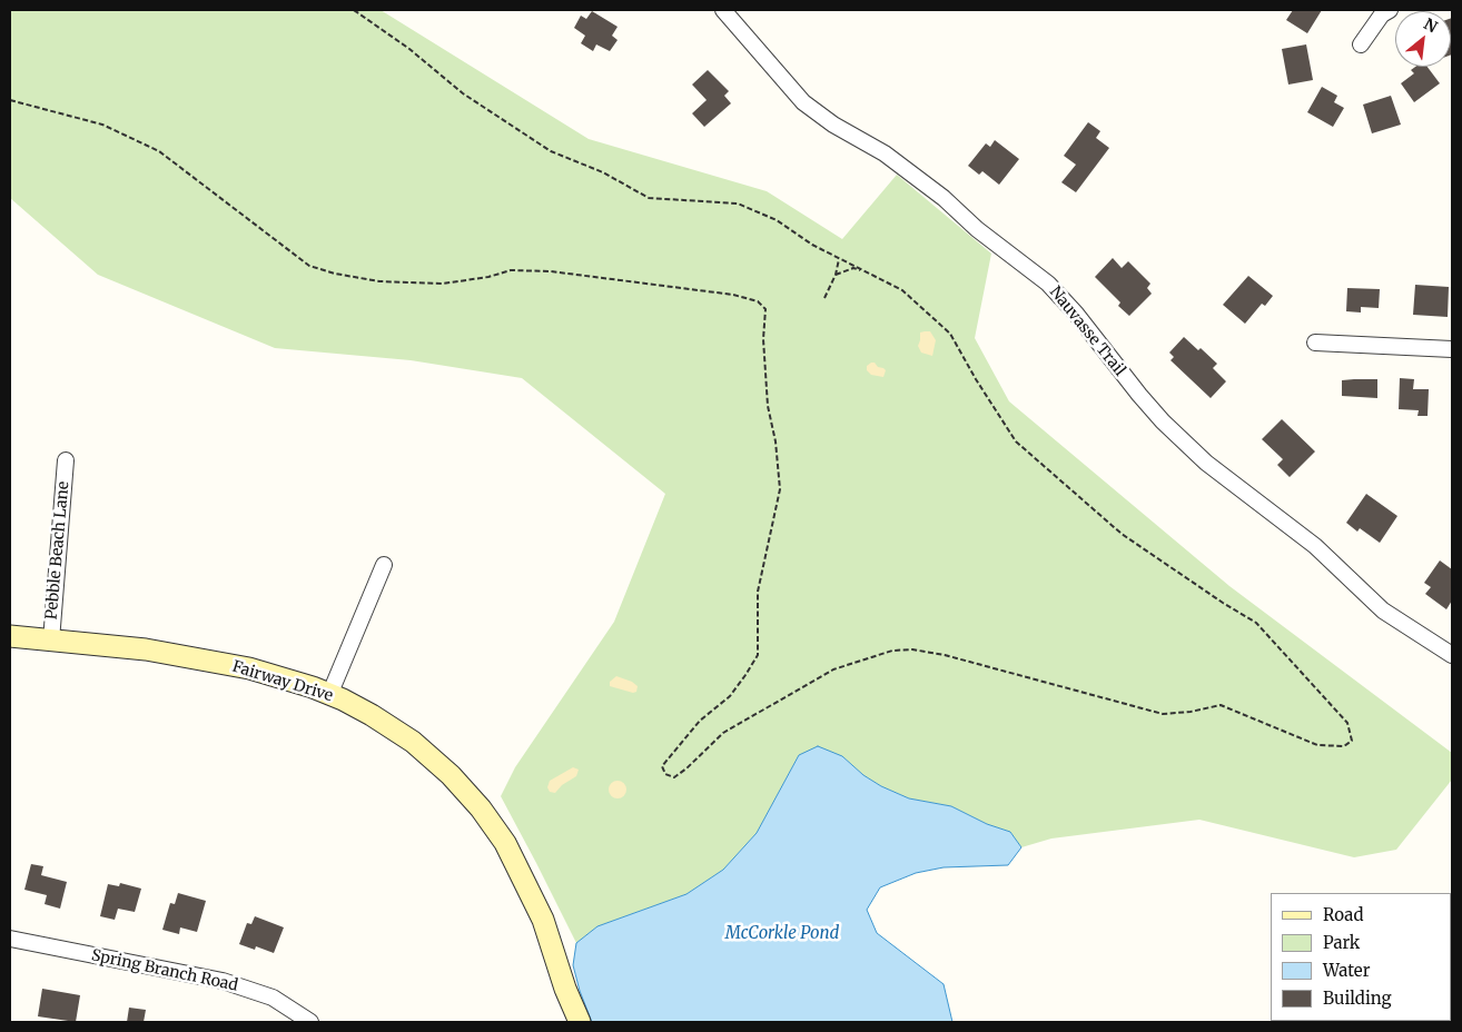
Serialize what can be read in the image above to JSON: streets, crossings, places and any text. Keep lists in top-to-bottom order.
{
  "streets": {
    "street": [
      "Nauvasse Trail",
      "Pebble Beach Lane",
      "Fairway Drive",
      "Spring Branch Road"
    ]
  },
  "crossings": [
    ["Pebble Beach Lane", "Fairway Drive"]
  ],
  "water": ["McCorkle Pond"],
  "legend": [
    "Road",
    "Park",
    "Water",
    "Building"
  ],
  "north": "top right"
}
